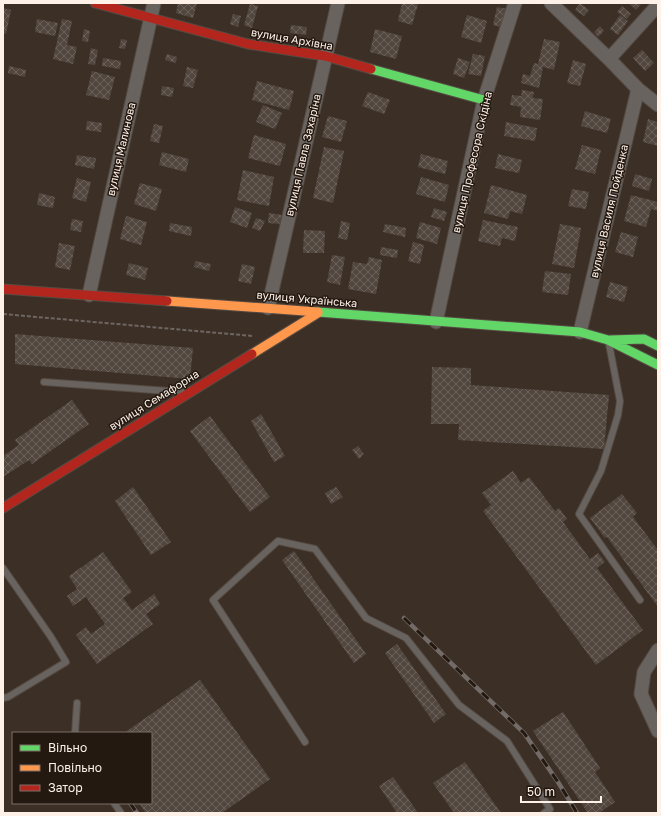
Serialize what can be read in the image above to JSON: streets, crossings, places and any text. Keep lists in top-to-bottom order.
{
  "streets": {
    "street": [
      "вулиця Архівна",
      "вулиця Малинова",
      "вулиця Павла Захаріна",
      "вулиця Професора Скідіна",
      "вулиця Василя Пойденка",
      "вулиця Українська",
      "вулиця Семафорна"
    ]
  },
  "crossings": [
    ["вулиця Архівна", "вулиця Малинова"],
    ["вулиця Архівна", "вулиця Павла Захаріна"],
    ["вулиця Архівна", "вулиця Професора Скідіна"],
    ["вулиця Малинова", "вулиця Українська"],
    ["вулиця Павла Захаріна", "вулиця Українська"],
    ["вулиця Професора Скідіна", "вулиця Українська"],
    ["вулиця Василя Пойденка", "вулиця Українська"],
    ["вулиця Українська", "вулиця Семафорна"]
  ],
  "legend": ["Вільно", "Повільно", "Затор"],
  "scale_bar": "50 m"
}
